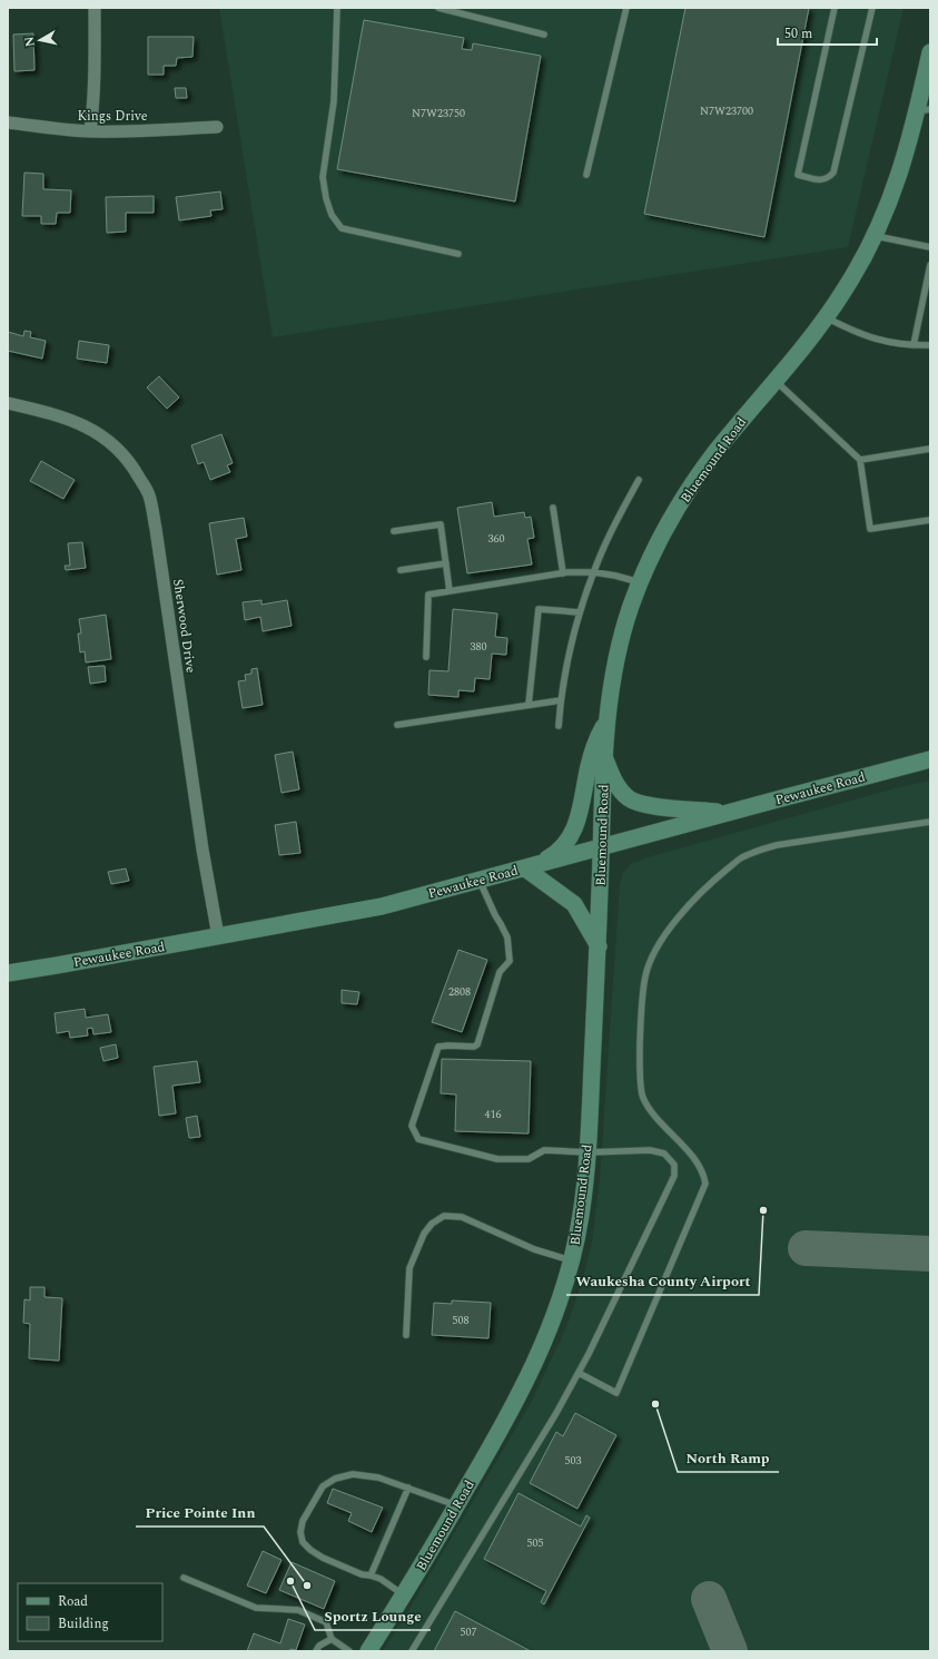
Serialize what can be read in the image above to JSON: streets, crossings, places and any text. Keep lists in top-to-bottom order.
{
  "streets": {
    "main road": ["Bluemound Road", "Pewaukee Road"],
    "street": ["Kings Drive", "Sherwood Drive"]
  },
  "crossings": [
    ["Bluemound Road", "Pewaukee Road"],
    ["Sherwood Drive", "Pewaukee Road"]
  ],
  "places": [
    "Waukesha County Airport",
    "North Ramp",
    "Sportz Lounge",
    "Price Pointe Inn"
  ],
  "house_numbers": [
    "N7W23700",
    "N7W23750",
    "360",
    "380",
    "2808",
    "416",
    "508",
    "503",
    "505",
    "507"
  ],
  "legend": ["Road", "Building"],
  "scale_bar": "50 m",
  "north": "left"
}
